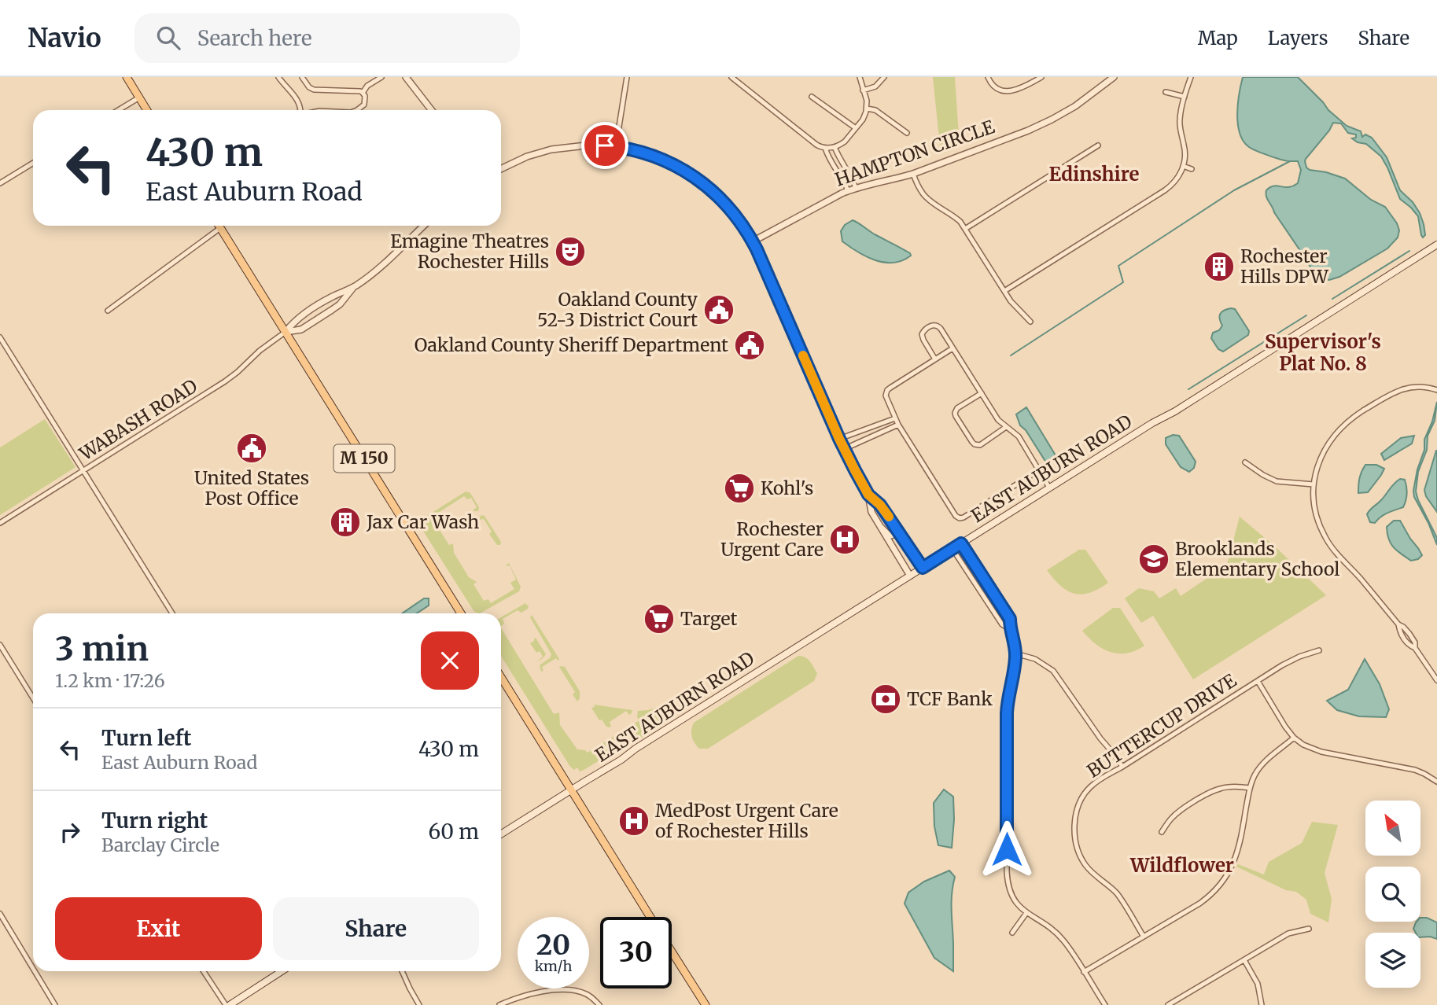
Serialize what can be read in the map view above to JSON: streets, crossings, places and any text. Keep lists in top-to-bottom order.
{
  "streets": {
    "main road": ["M 150", "EAST AUBURN ROAD"],
    "street": ["HAMPTON CIRCLE", "WABASH ROAD", "BUTTERCUP DRIVE"]
  },
  "crossings": [
    ["WABASH ROAD", "M 150"]
  ],
  "districts": ["Edinshire", "Supervisor's Plat No. 8", "Wildflower"],
  "places": {
    "theatre": ["Emagine Theatres Rochester Hills"],
    "building": ["Rochester Hills DPW", "Jax Car Wash"],
    "public building": ["Oakland County 52-3 District Court", "Oakland County Sheriff Department", "United States Post Office"],
    "supermarket": ["Kohl's", "Target"],
    "hospital": ["Rochester Urgent Care", "MedPost Urgent Care of Rochester Hills"],
    "school or university": ["Brooklands Elementary School"],
    "bank": ["TCF Bank"]
  },
  "north": "top left",
  "page": {
    "header": "Navio",
    "search": "Search here",
    "nav": ["Map", "Layers", "Share"],
    "turn": ["430 m", "East Auburn Road"],
    "heading": ["3 min", "1.2 km · 17:26"],
    "list": [
      {
        "name": "Turn left",
        "note": "East Auburn Road",
        "value": "430 m"
      },
      {
        "name": "Turn right",
        "note": "Barclay Circle",
        "value": "60 m"
      }
    ],
    "buttons": ["Exit", "Share"],
    "speed": "20 km/h",
    "limit": "30"
  }
}
